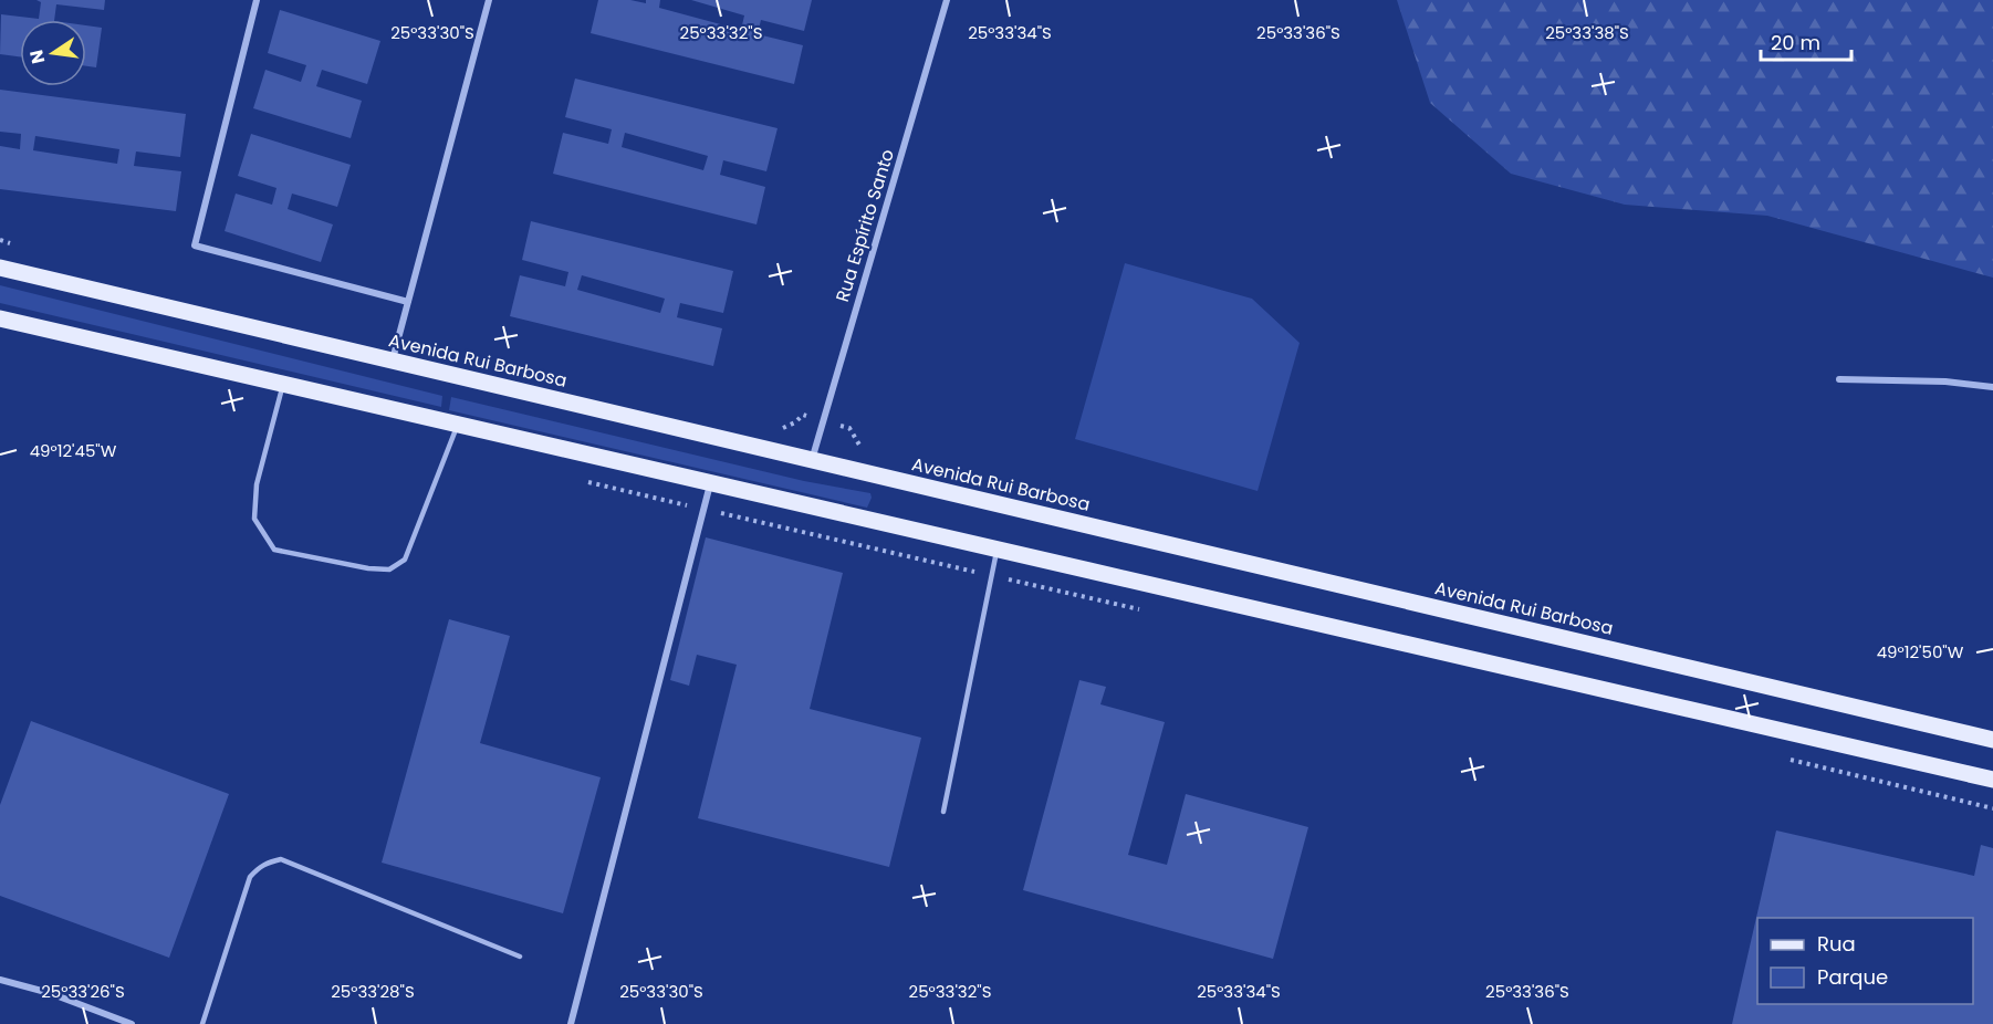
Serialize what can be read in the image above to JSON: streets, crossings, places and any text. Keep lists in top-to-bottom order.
{
  "streets": {
    "main road": ["Avenida Rui Barbosa"],
    "street": ["Rua Espírito Santo"]
  },
  "crossings": [
    ["Rua Espírito Santo", "Avenida Rui Barbosa"]
  ],
  "legend": ["Rua", "Parque"],
  "scale_bar": "20 m",
  "north": "left",
  "coordinates": [
    "25°33'30\"S",
    "25°33'32\"S",
    "25°33'34\"S",
    "25°33'36\"S",
    "25°33'38\"S",
    "49°12'45\"W",
    "49°12'50\"W",
    "25°33'26\"S",
    "25°33'28\"S"
  ]
}
